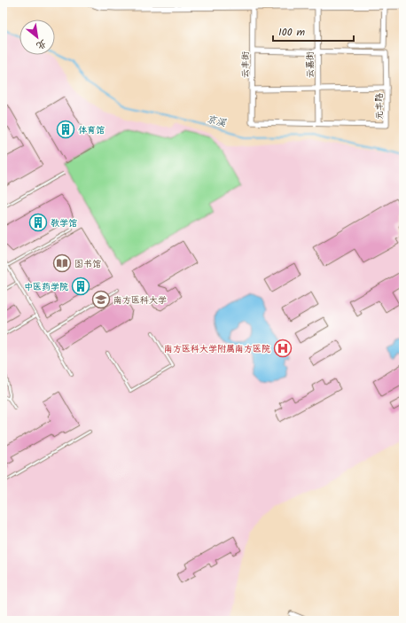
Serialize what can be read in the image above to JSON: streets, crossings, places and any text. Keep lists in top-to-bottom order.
{
  "streets": {
    "street": ["云丰街", "云嘉街", "元丰路"]
  },
  "crossings": [
    ["云丰街", "元丰路"],
    ["云嘉街", "元丰路"]
  ],
  "water": ["京溪"],
  "places": {
    "building": ["体育馆", "教学馆", "中医药学院"],
    "library": ["图书馆"],
    "school or university": ["南方医科大学"],
    "hospital": ["南方医科大学附属南方医院"]
  },
  "scale_bar": "100 m",
  "north": "bottom right"
}
